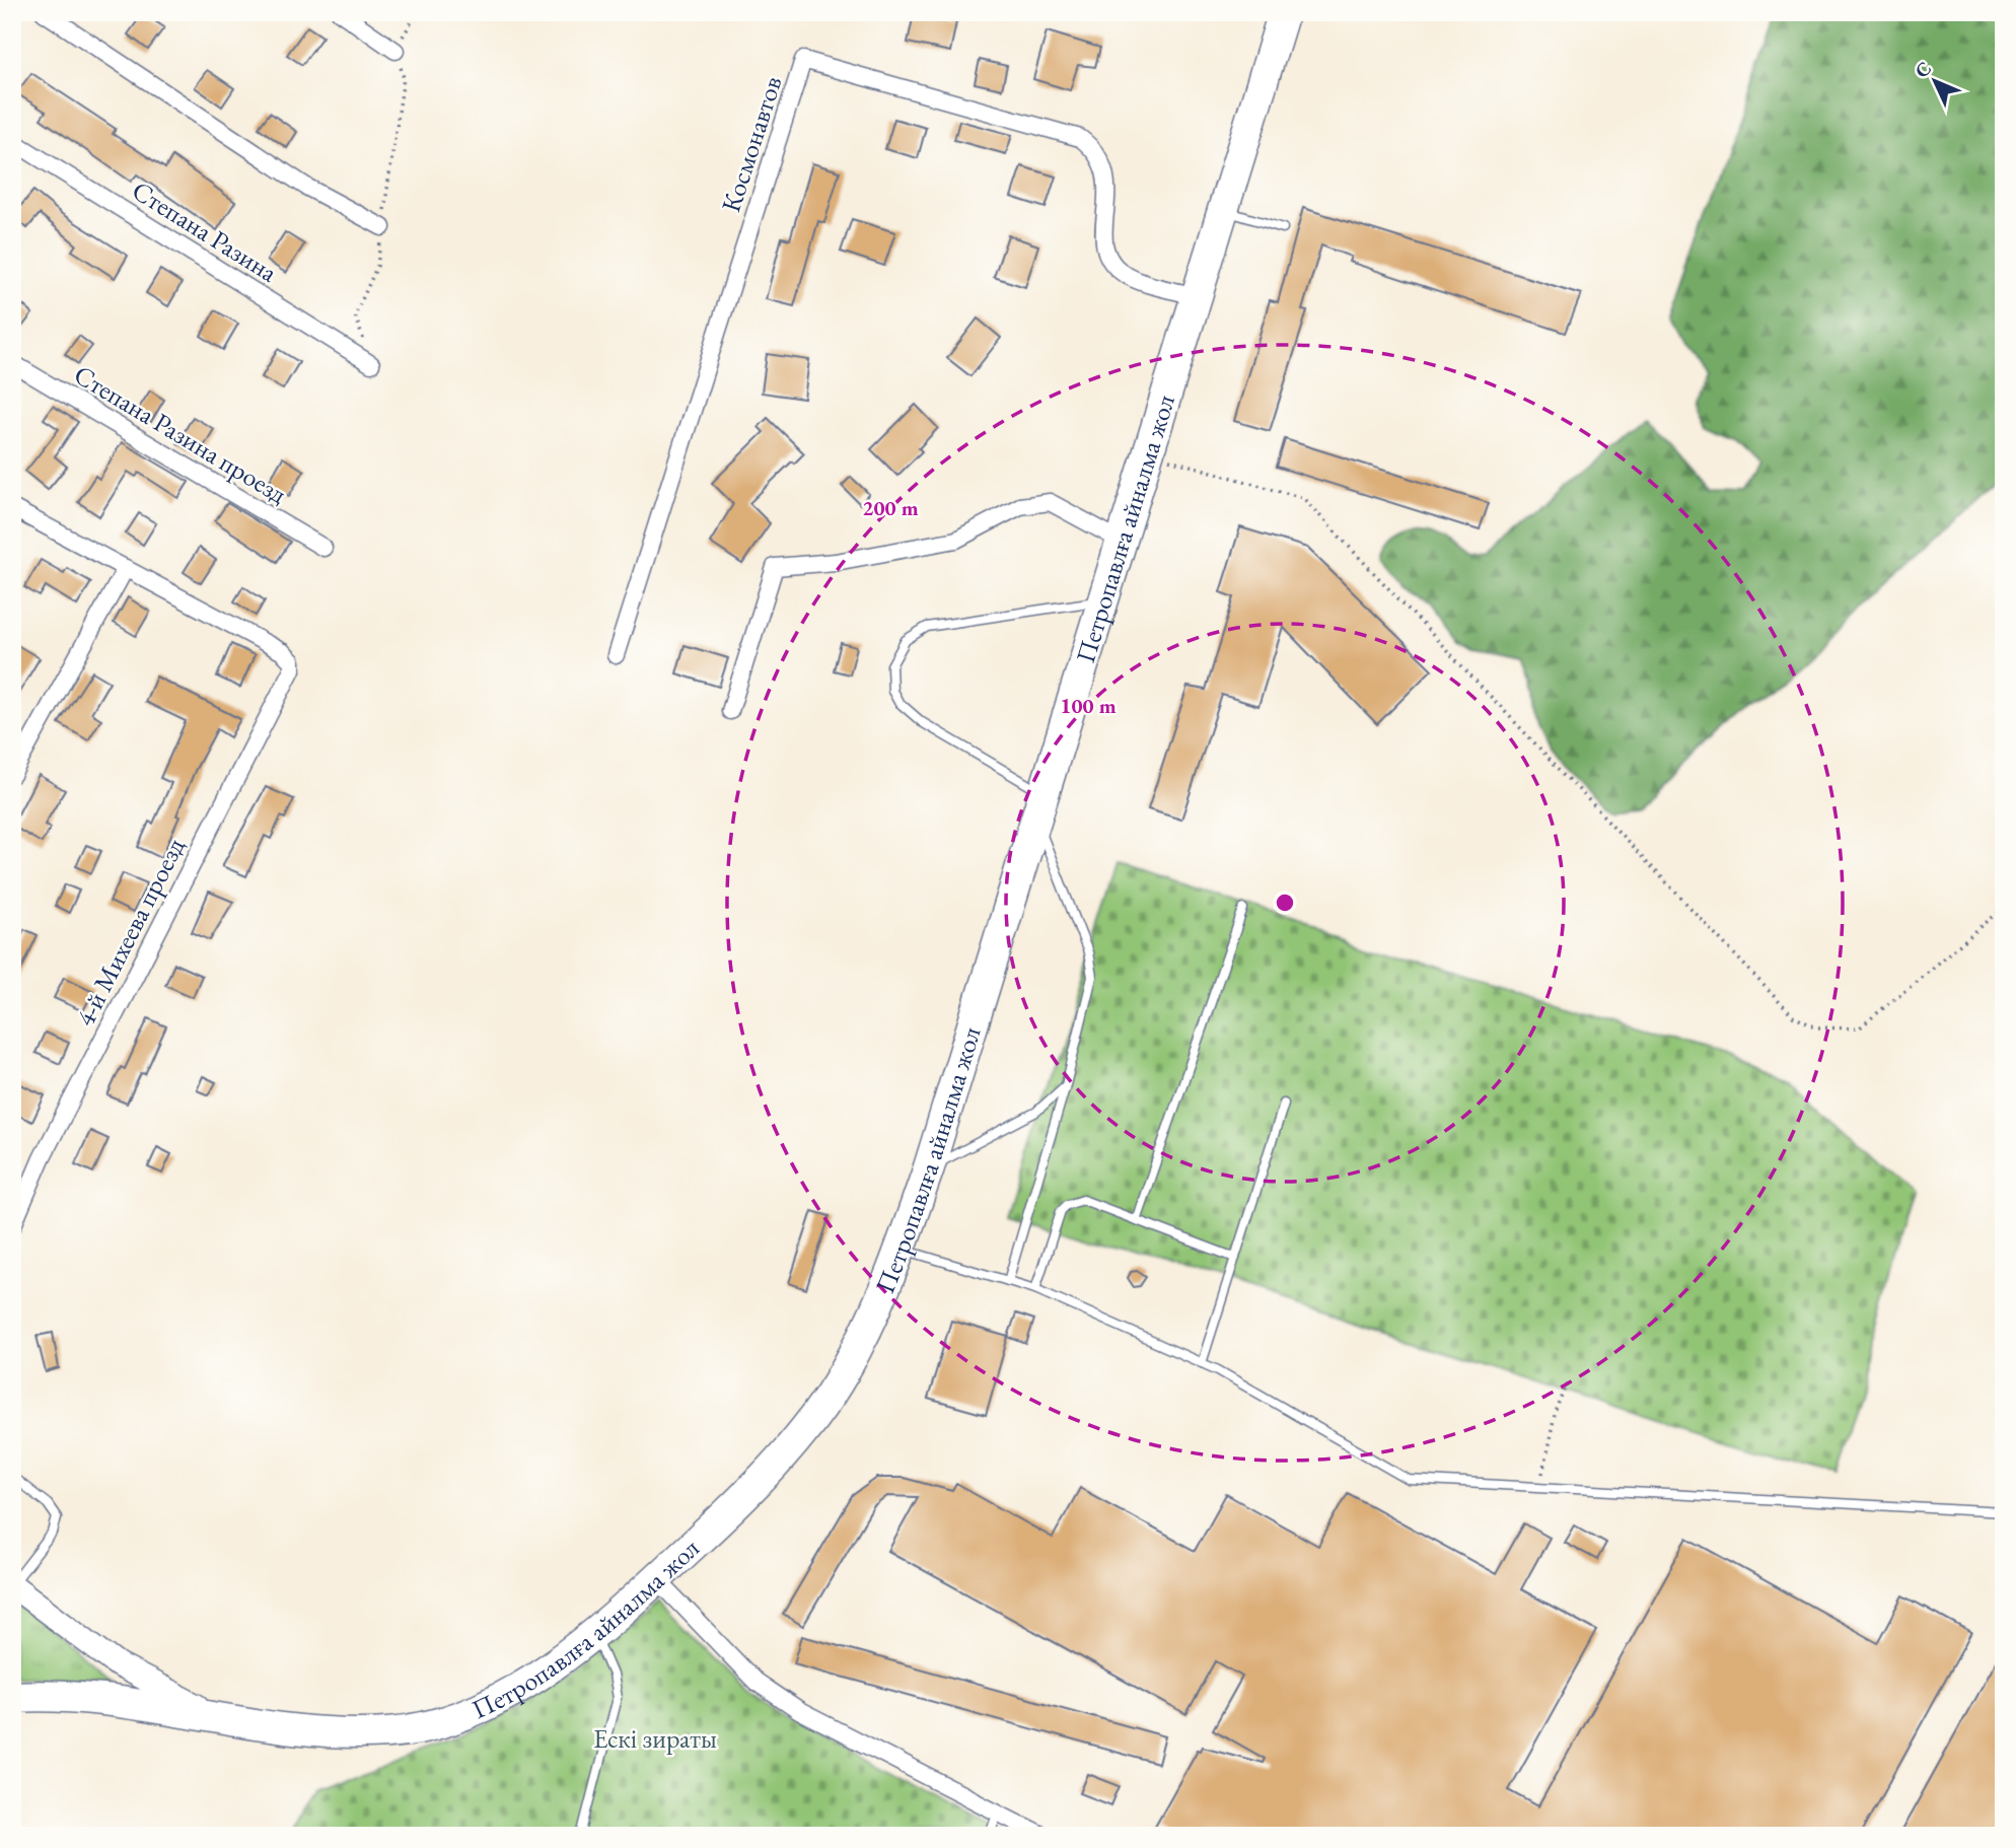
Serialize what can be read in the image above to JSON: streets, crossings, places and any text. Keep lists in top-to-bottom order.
{
  "streets": {
    "highway": ["Петропавлға айналма жол"],
    "street": [
      "Космонавтов",
      "Степана Разина",
      "Степана Разина проезд",
      "4-й Михеева проезд"
    ]
  },
  "crossings": [
    ["Космонавтов", "Петропавлға айналма жол"]
  ],
  "parks": ["Ескі зираты"],
  "north": "top left",
  "rings": ["200 m", "100 m"]
}
